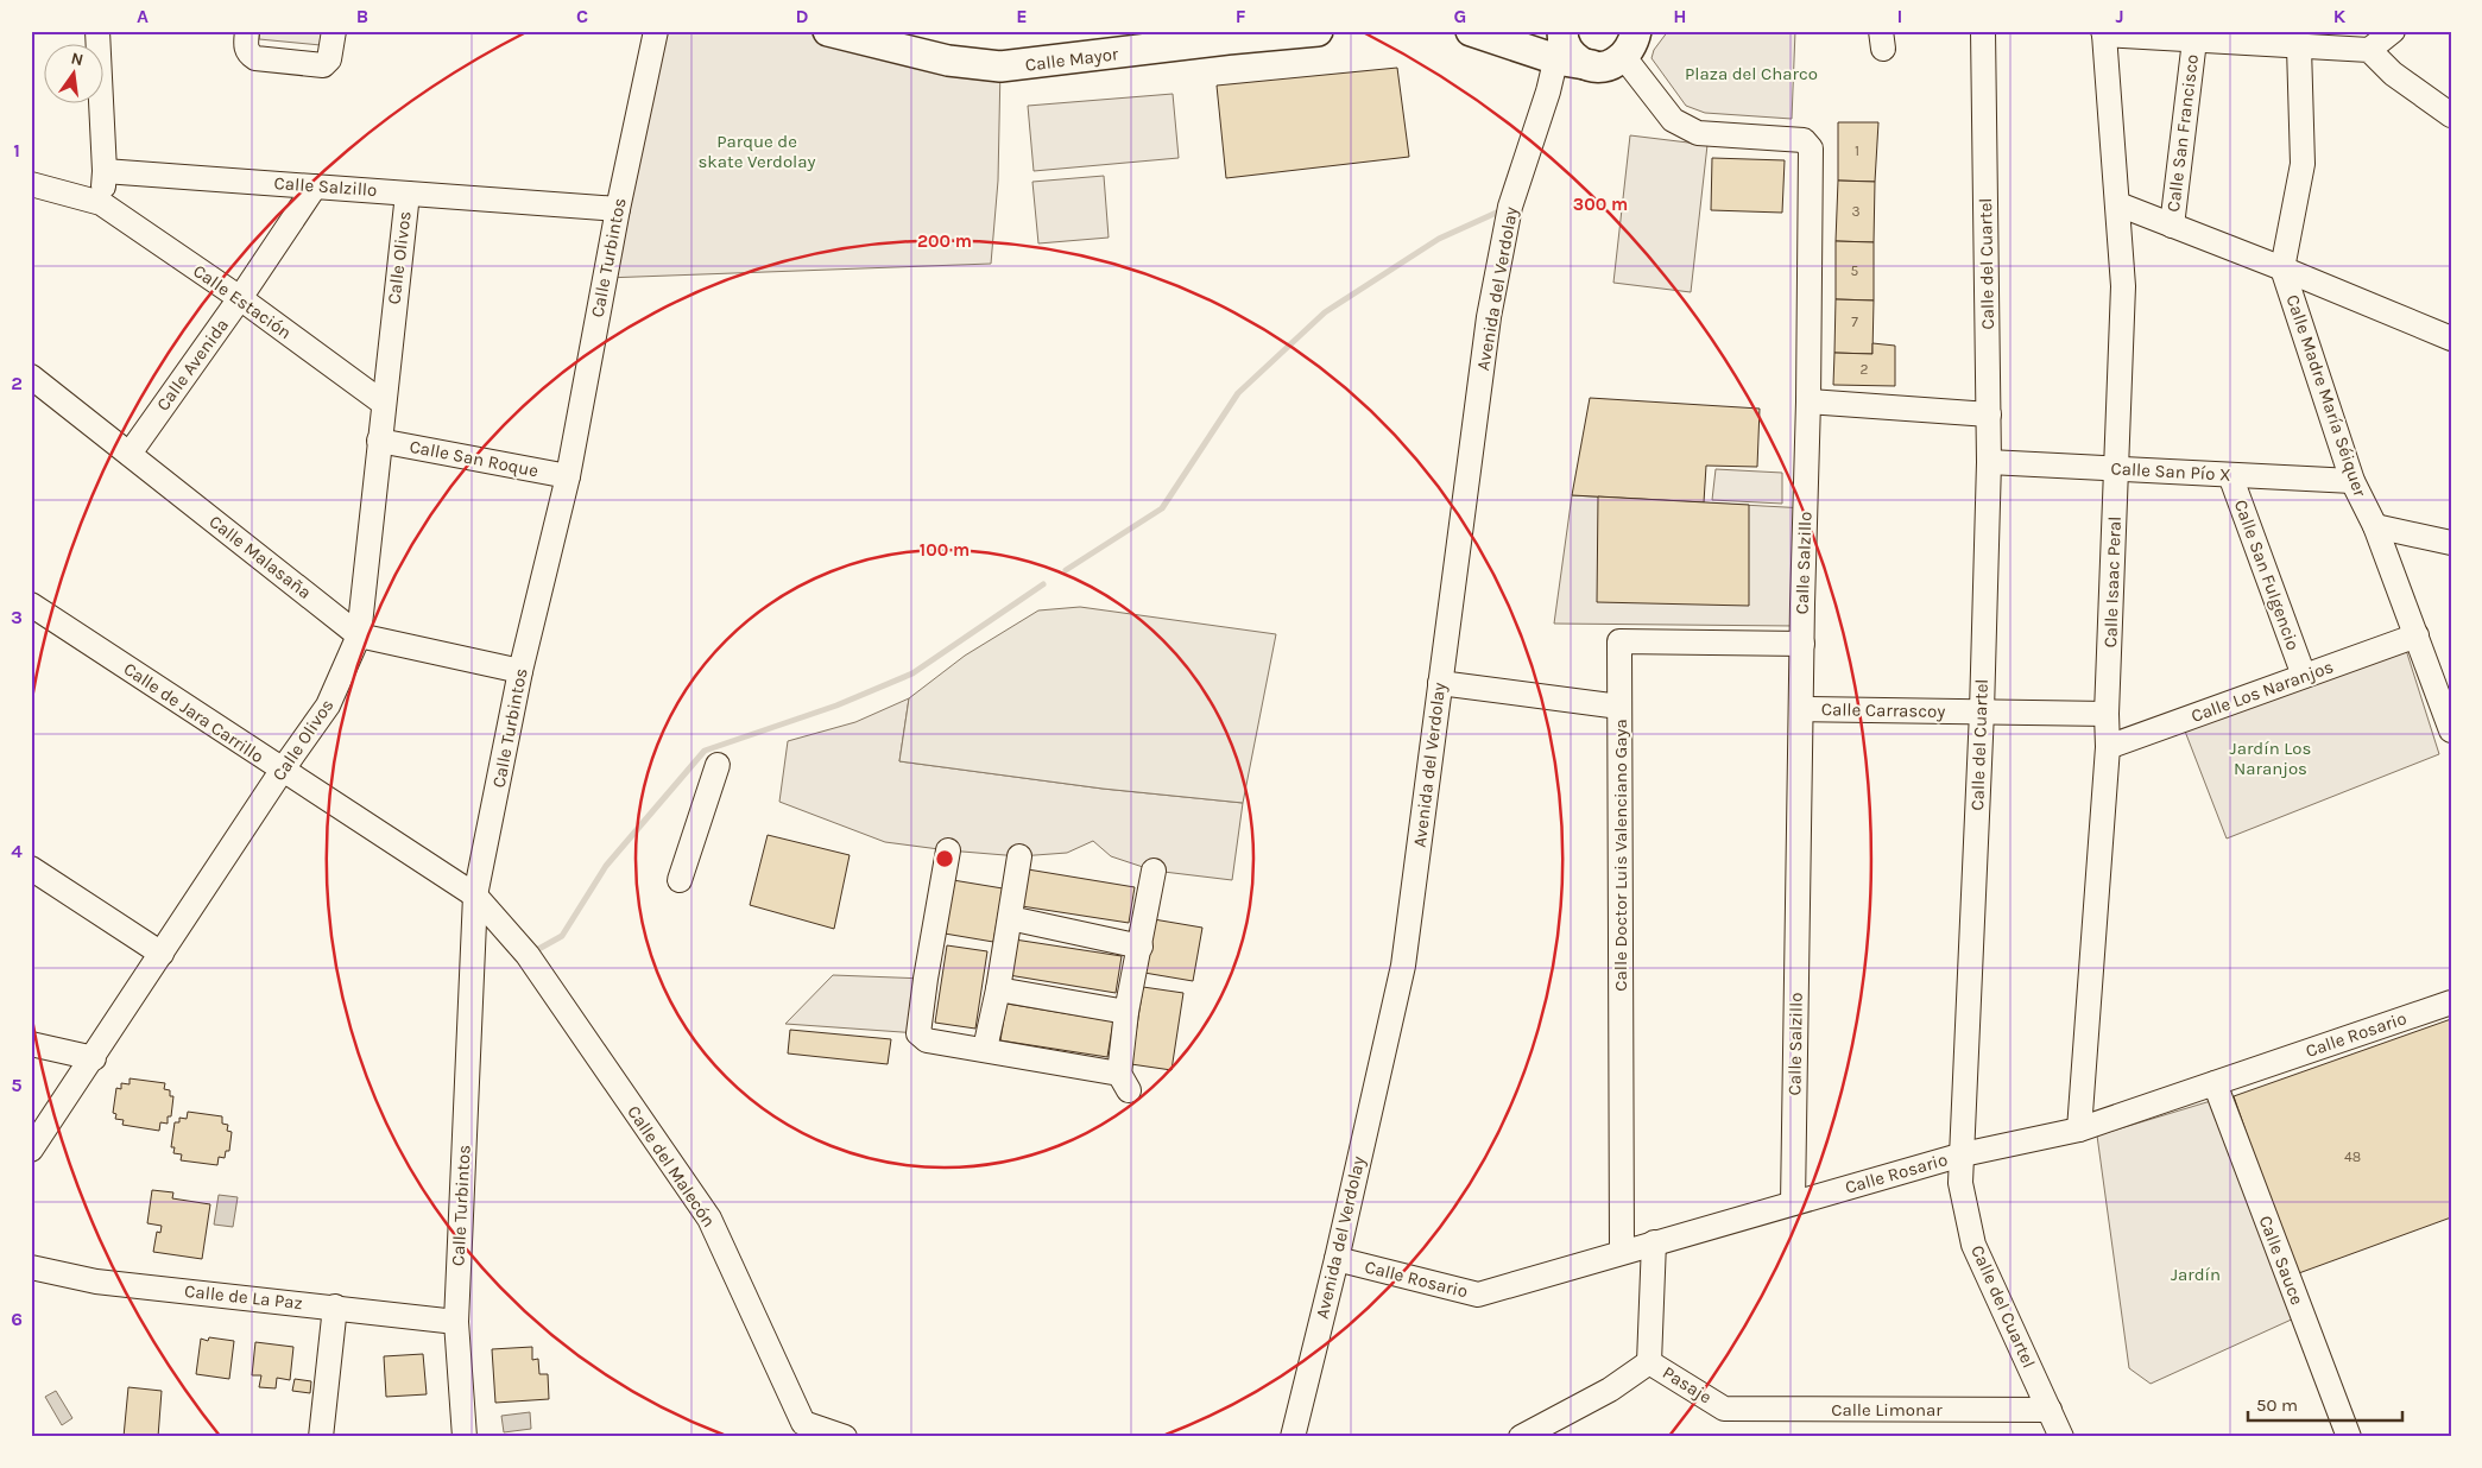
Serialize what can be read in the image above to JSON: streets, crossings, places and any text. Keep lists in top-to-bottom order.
{
  "streets": {
    "main road": ["Calle Mayor"],
    "street": [
      "Calle San Francisco",
      "Calle Salzillo",
      "Calle Olivos",
      "Calle Turbintos",
      "Calle del Cuartel",
      "Avenida del Verdolay",
      "Calle Estación",
      "Calle Avenida",
      "Calle Madre María Séiquer",
      "Calle San Roque",
      "Calle San Pío X",
      "Calle Malasaña",
      "Calle San Fulgencio",
      "Calle Isaac Peral",
      "Calle Los Naranjos",
      "Calle Carrascoy",
      "Calle de Jara Carrillo",
      "Calle Doctor Luis Valenciano Gaya",
      "Calle Rosario",
      "Calle del Malecón",
      "Calle Sauce",
      "Calle de La Paz",
      "Pasaje",
      "Calle Limonar"
    ]
  },
  "crossings": [
    ["Calle Salzillo", "Calle Olivos"],
    ["Calle Salzillo", "Calle Turbintos"],
    ["Calle Salzillo", "Calle Avenida"],
    ["Calle Salzillo", "Calle Carrascoy"],
    ["Calle Salzillo", "Calle Doctor Luis Valenciano Gaya"],
    ["Calle Salzillo", "Calle Rosario"],
    ["Calle Olivos", "Calle Estación"],
    ["Calle Olivos", "Calle San Roque"],
    ["Calle Olivos", "Calle Malasaña"],
    ["Calle Olivos", "Calle de Jara Carrillo"],
    ["Calle Turbintos", "Calle San Roque"],
    ["Calle Turbintos", "Calle Malasaña"],
    ["Calle Turbintos", "Calle de Jara Carrillo"],
    ["Calle Turbintos", "Calle del Malecón"],
    ["Calle Turbintos", "Calle de La Paz"],
    ["Calle del Cuartel", "Calle San Pío X"],
    ["Calle del Cuartel", "Calle Carrascoy"],
    ["Calle del Cuartel", "Calle Rosario"],
    ["Calle del Cuartel", "Calle Limonar"],
    ["Avenida del Verdolay", "Calle Rosario"],
    ["Calle Estación", "Calle Avenida"],
    ["Calle Avenida", "Calle Malasaña"],
    ["Calle Madre María Séiquer", "Calle San Pío X"],
    ["Calle Madre María Séiquer", "Calle Los Naranjos"],
    ["Calle San Pío X", "Calle San Fulgencio"],
    ["Calle San Pío X", "Calle Isaac Peral"],
    ["Calle San Fulgencio", "Calle Los Naranjos"],
    ["Calle Isaac Peral", "Calle Los Naranjos"],
    ["Calle Isaac Peral", "Calle Carrascoy"],
    ["Calle Isaac Peral", "Calle Rosario"],
    ["Calle de Jara Carrillo", "Calle del Malecón"],
    ["Calle Doctor Luis Valenciano Gaya", "Calle Rosario"],
    ["Calle Rosario", "Calle Sauce"],
    ["Pasaje", "Calle Limonar"]
  ],
  "parks": [
    "Plaza del Charco",
    "Parque de skate Verdolay",
    "Jardín Los Naranjos",
    "Jardín"
  ],
  "house_numbers": [
    "1",
    "3",
    "5",
    "7",
    "2",
    "48"
  ],
  "scale_bar": "50 m",
  "north": "top",
  "grid": {
    "columns": [
      "A",
      "B",
      "C",
      "D",
      "E",
      "F",
      "G",
      "H",
      "I",
      "J",
      "K"
    ],
    "rows": [
      "1",
      "2",
      "3",
      "4",
      "5",
      "6"
    ]
  },
  "rings": ["300 m", "200 m", "100 m"]
}
